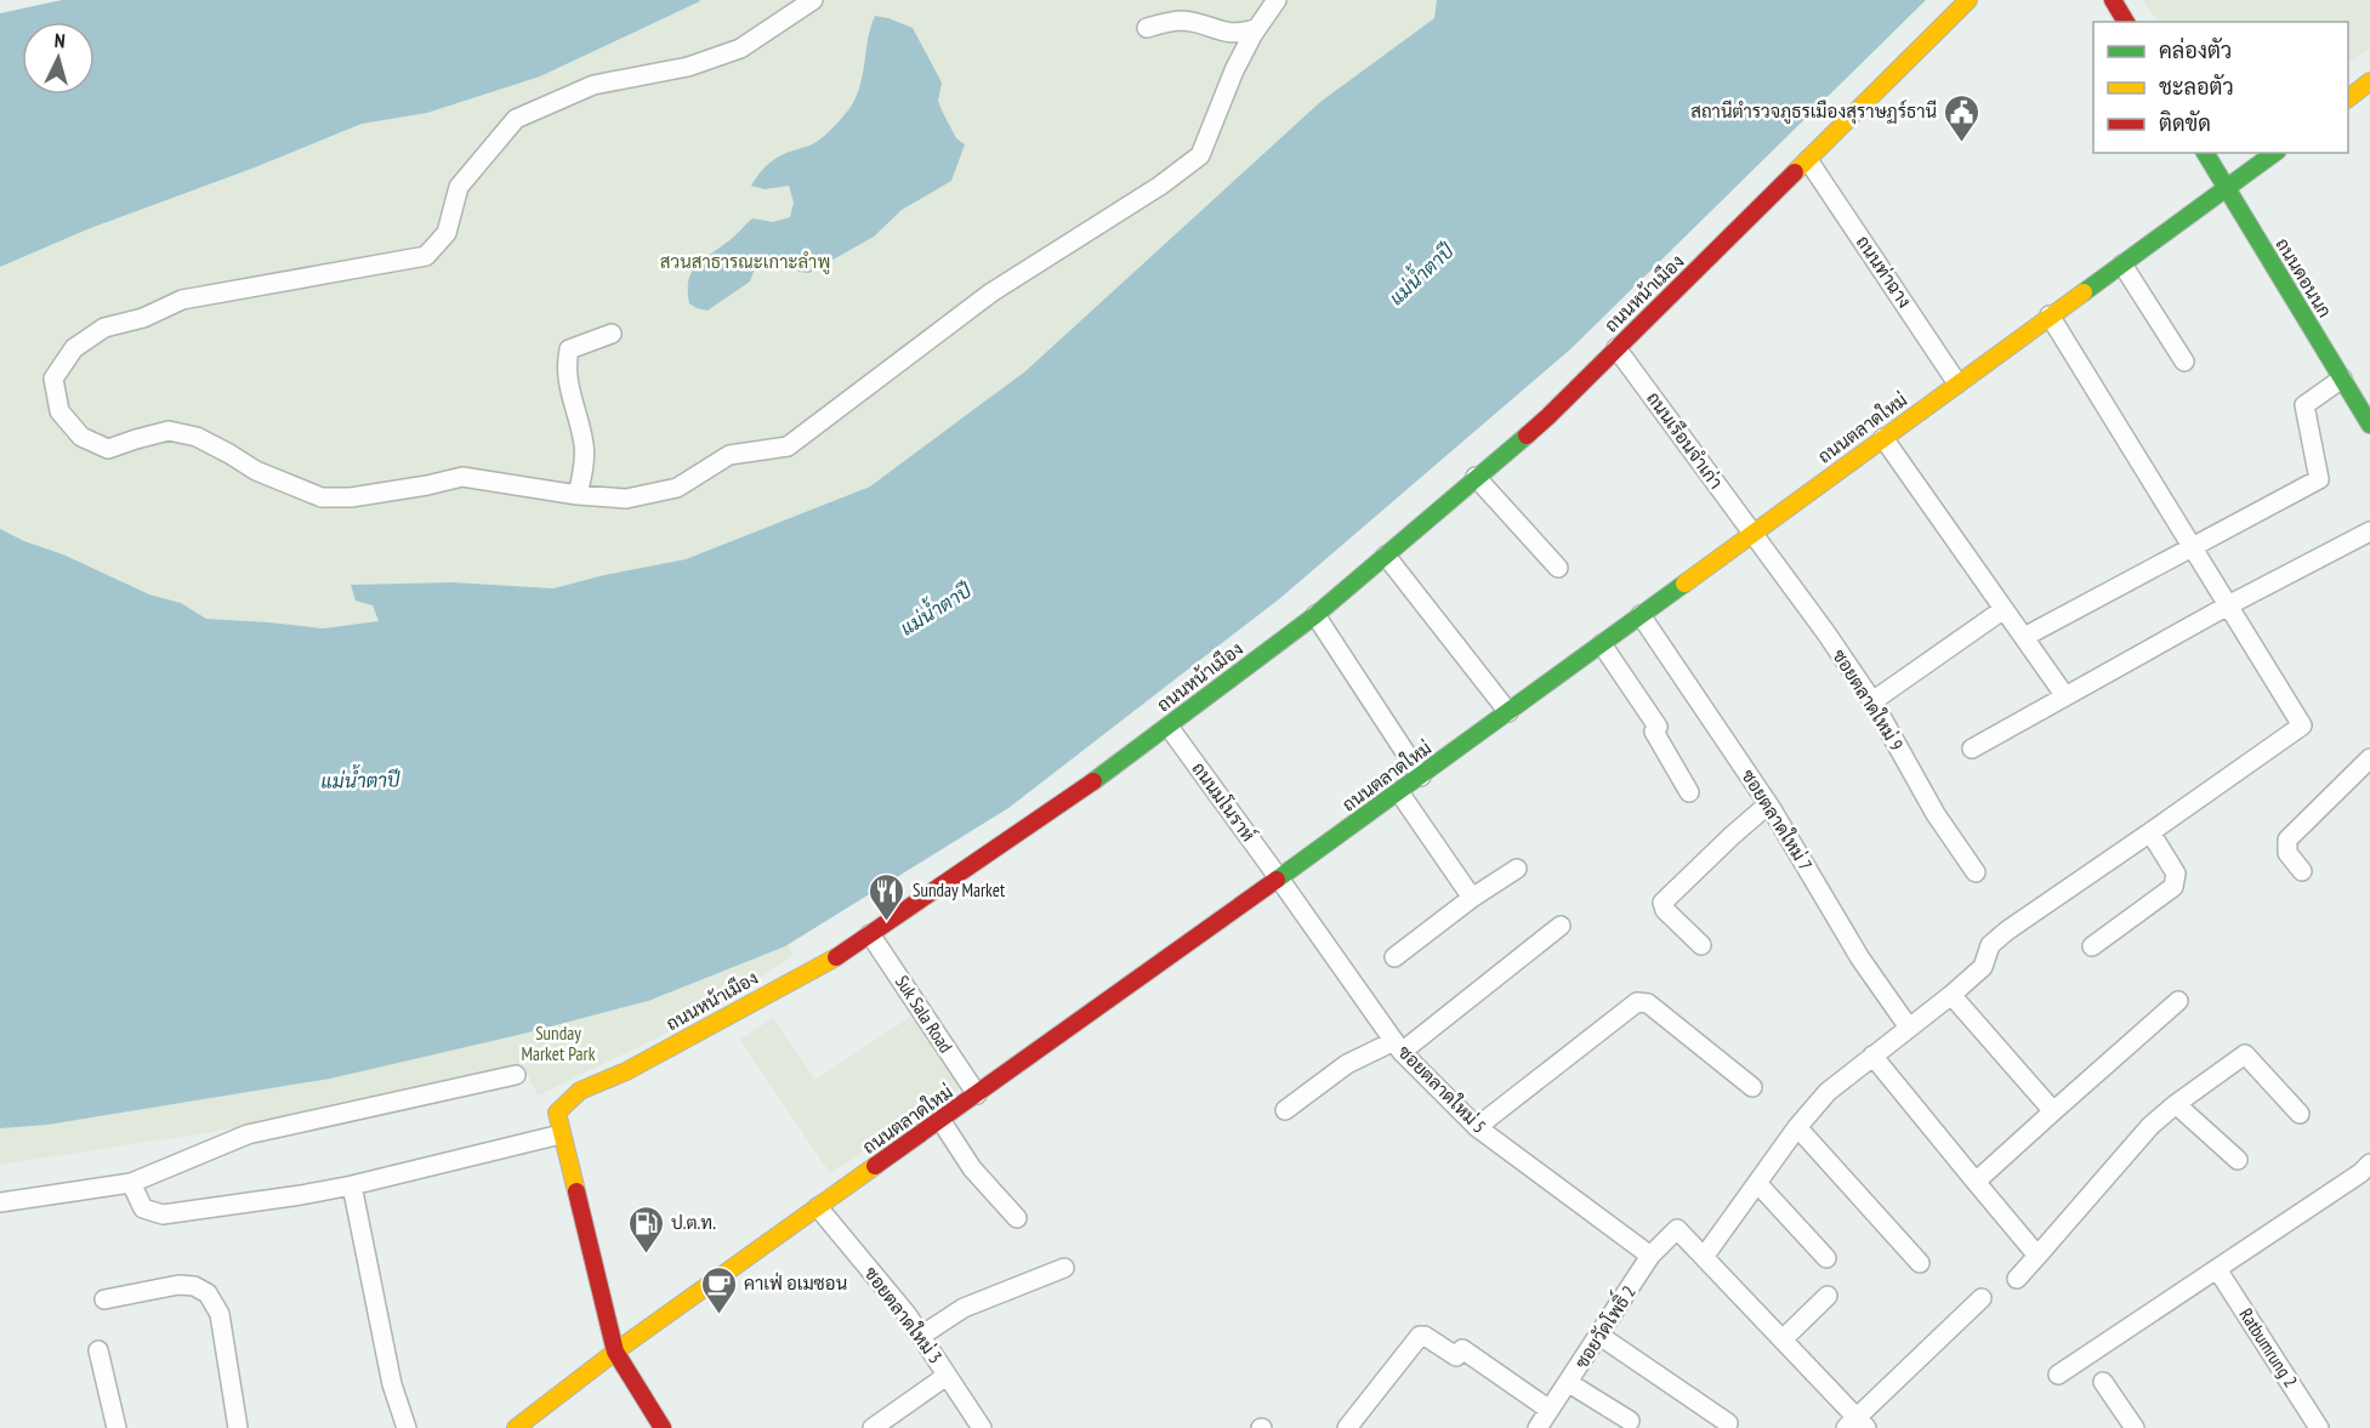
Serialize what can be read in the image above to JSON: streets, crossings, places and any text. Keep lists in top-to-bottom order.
{
  "streets": {
    "main road": ["ถนนดอนนก", "ถนนหน้าเมือง", "ถนนตลาดใหม่"],
    "street": [
      "ถนนท่าฉาง",
      "ถนนเรือนจำเก่า",
      "ซอยตลาดใหม่ 9",
      "ถนนมโนราห์",
      "ซอยตลาดใหม่ 7",
      "Suk Sala Road",
      "ซอยตลาดใหม่ 5",
      "ซอยตลาดใหม่ 3",
      "ซอยวัดโพธิ์ 2",
      "Ratbumrung 2"
    ]
  },
  "crossings": [
    ["ถนนท่าฉาง", "ถนนหน้าเมือง"],
    ["ถนนท่าฉาง", "ถนนตลาดใหม่"],
    ["ถนนดอนนก", "ถนนตลาดใหม่"],
    ["ถนนหน้าเมือง", "ถนนตลาดใหม่"],
    ["ถนนหน้าเมือง", "ถนนเรือนจำเก่า"],
    ["ถนนหน้าเมือง", "ถนนมโนราห์"],
    ["ถนนหน้าเมือง", "Suk Sala Road"],
    ["ถนนตลาดใหม่", "ถนนเรือนจำเก่า"],
    ["ถนนตลาดใหม่", "ซอยตลาดใหม่ 9"],
    ["ถนนตลาดใหม่", "ถนนมโนราห์"],
    ["ถนนตลาดใหม่", "ซอยตลาดใหม่ 7"],
    ["ถนนตลาดใหม่", "Suk Sala Road"],
    ["ถนนตลาดใหม่", "ซอยตลาดใหม่ 5"],
    ["ถนนตลาดใหม่", "ซอยตลาดใหม่ 3"],
    ["ถนนเรือนจำเก่า", "ซอยตลาดใหม่ 9"],
    ["ถนนมโนราห์", "ซอยตลาดใหม่ 5"],
    ["ซอยตลาดใหม่ 5", "ซอยวัดโพธิ์ 2"]
  ],
  "water": ["แม่น้ำตาปี"],
  "parks": ["สวนสาธารณะเกาะลำพู", "Sunday Market Park"],
  "places": {
    "public building": ["สถานีตำรวจภูธรเมืองสุราษฏร์ธานี"],
    "restaurant": ["Sunday Market"],
    "fuel station": ["ป.ต.ท."],
    "cafe": ["คาเฟ่ อเมซอน"]
  },
  "legend": ["คล่องตัว", "ชะลอตัว", "ติดขัด"],
  "north": "top"
}
